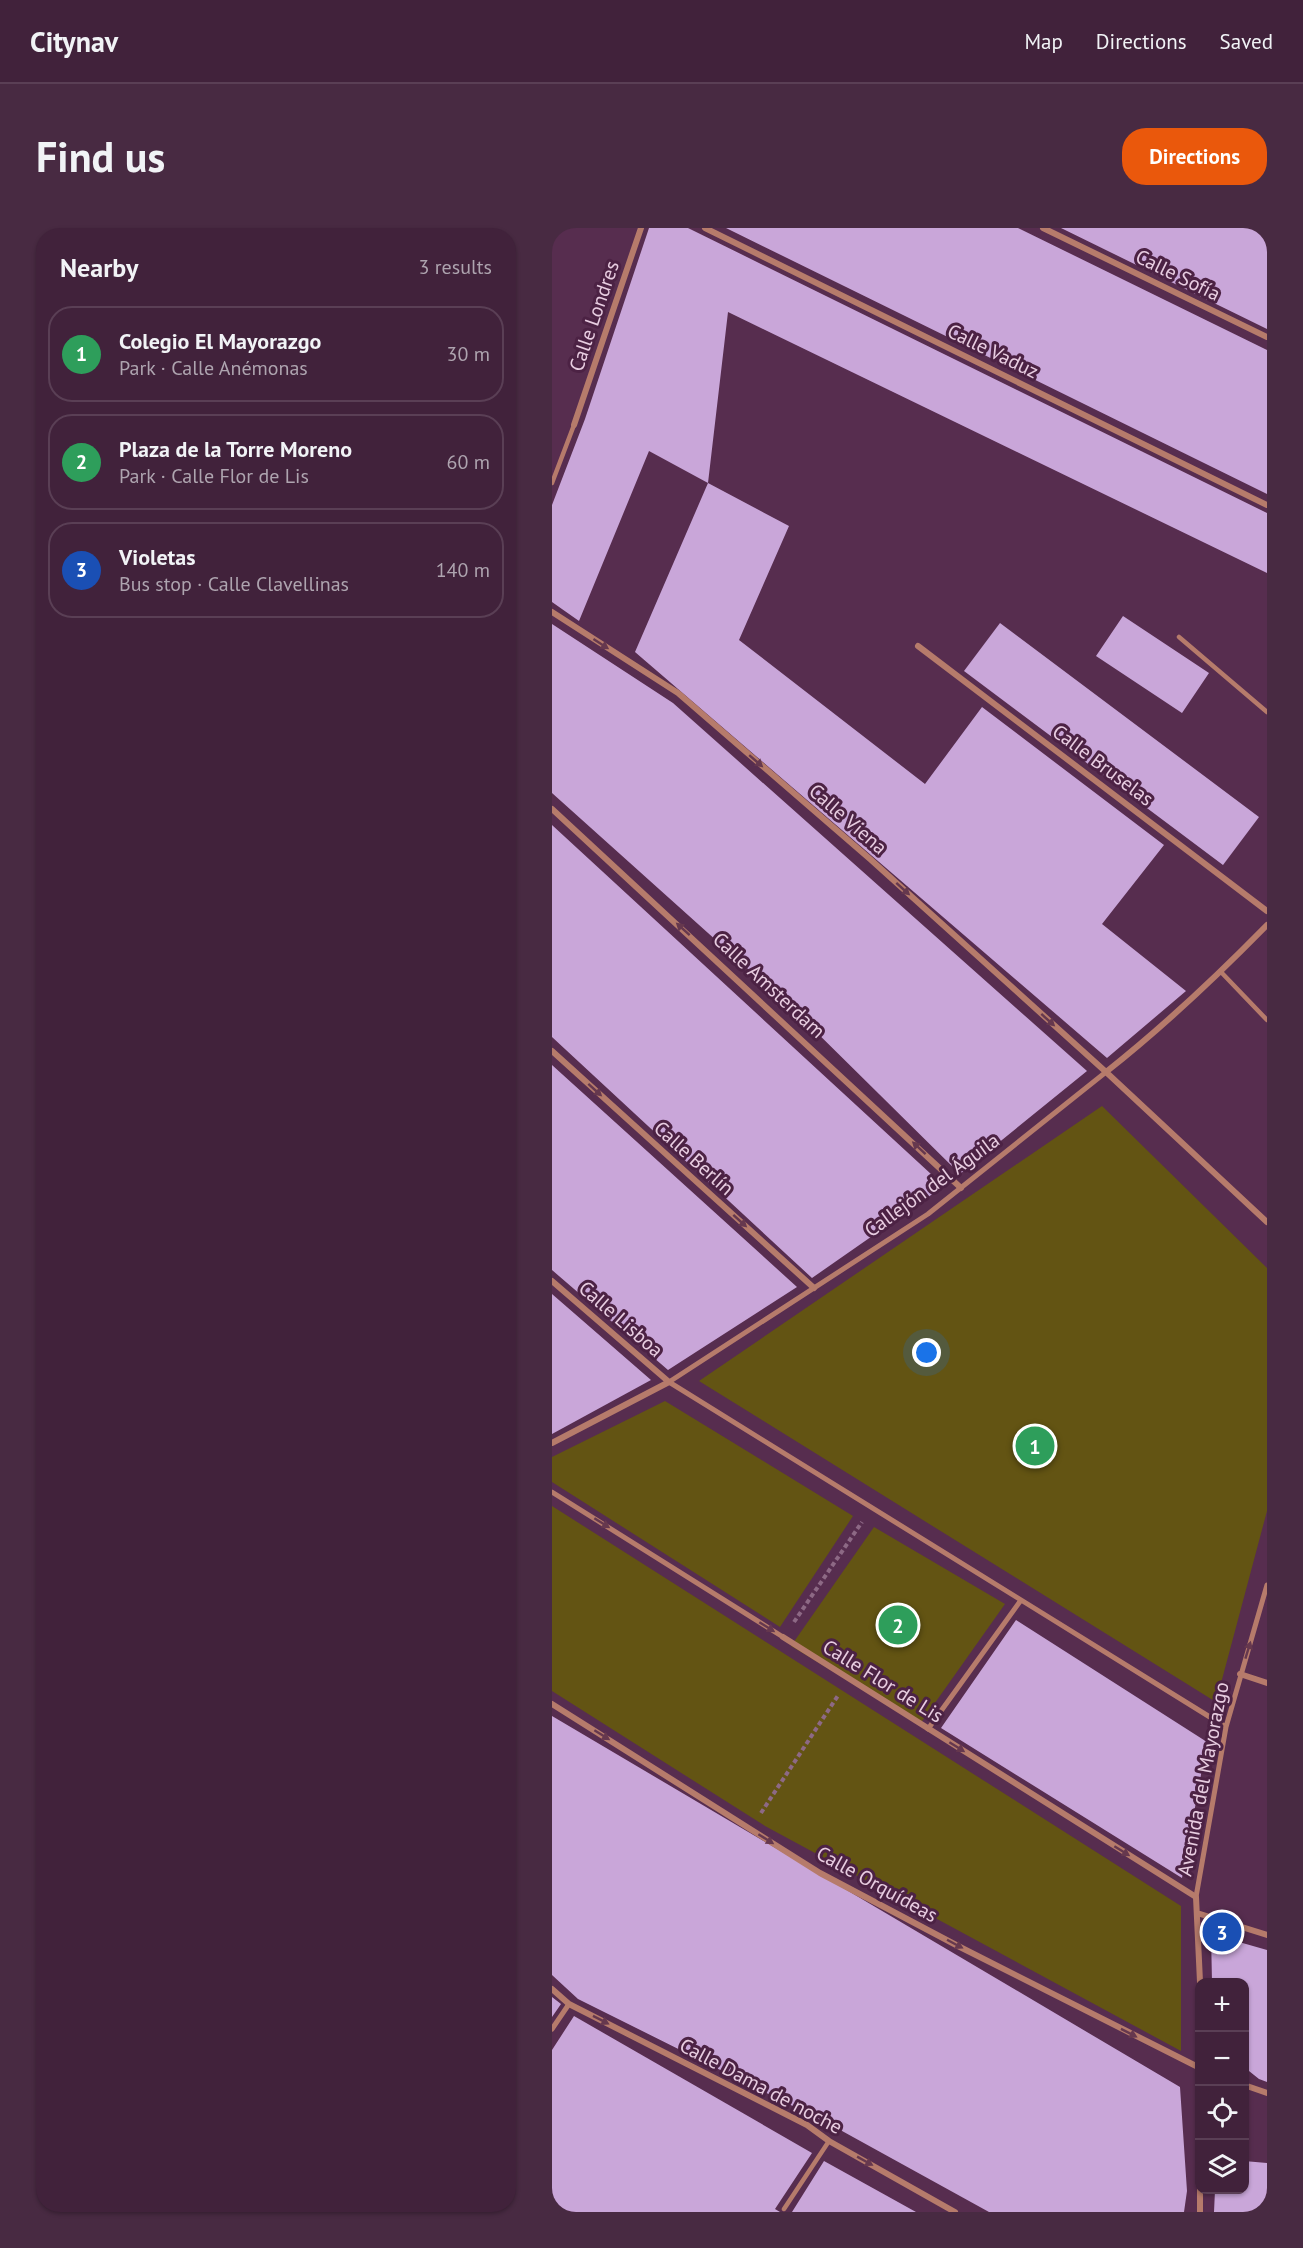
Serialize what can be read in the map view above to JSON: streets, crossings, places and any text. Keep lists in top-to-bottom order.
{
  "streets": {
    "street": [
      "Calle Sofía",
      "Calle Londres",
      "Calle Vaduz",
      "Calle Bruselas",
      "Calle Viena",
      "Calle Amsterdam",
      "Calle Berlín",
      "Callejón del Águila",
      "Calle Lisboa",
      "Calle Flor de Lis",
      "Avenida del Mayorazgo",
      "Calle Orquídeas",
      "Calle Dama de noche"
    ]
  },
  "crossings": [
    ["Calle Viena", "Callejón del Águila"],
    ["Calle Amsterdam", "Callejón del Águila"],
    ["Calle Berlín", "Callejón del Águila"],
    ["Callejón del Águila", "Calle Lisboa"],
    ["Calle Flor de Lis", "Avenida del Mayorazgo"]
  ],
  "one_way": [
    "Calle Viena",
    "Calle Amsterdam",
    "Calle Berlín",
    "Calle Flor de Lis",
    "Calle Orquídeas",
    "Calle Dama de noche"
  ],
  "page": {
    "header": "Citynav",
    "nav": ["Map", "Directions", "Saved"],
    "buttons": "Directions",
    "title": "Find us",
    "heading": ["Nearby", "3 results"],
    "list": [
      {
        "mark": "1",
        "name": "Colegio El Mayorazgo",
        "note": "Park · Calle Anémonas",
        "value": "30 m"
      },
      {
        "mark": "2",
        "name": "Plaza de la Torre Moreno",
        "note": "Park · Calle Flor de Lis",
        "value": "60 m"
      },
      {
        "mark": "3",
        "name": "Violetas",
        "note": "Bus stop · Calle Clavellinas",
        "value": "140 m"
      }
    ],
    "pins": ["1", "2", "3"],
    "map_buttons": ["+", "−"]
  }
}
